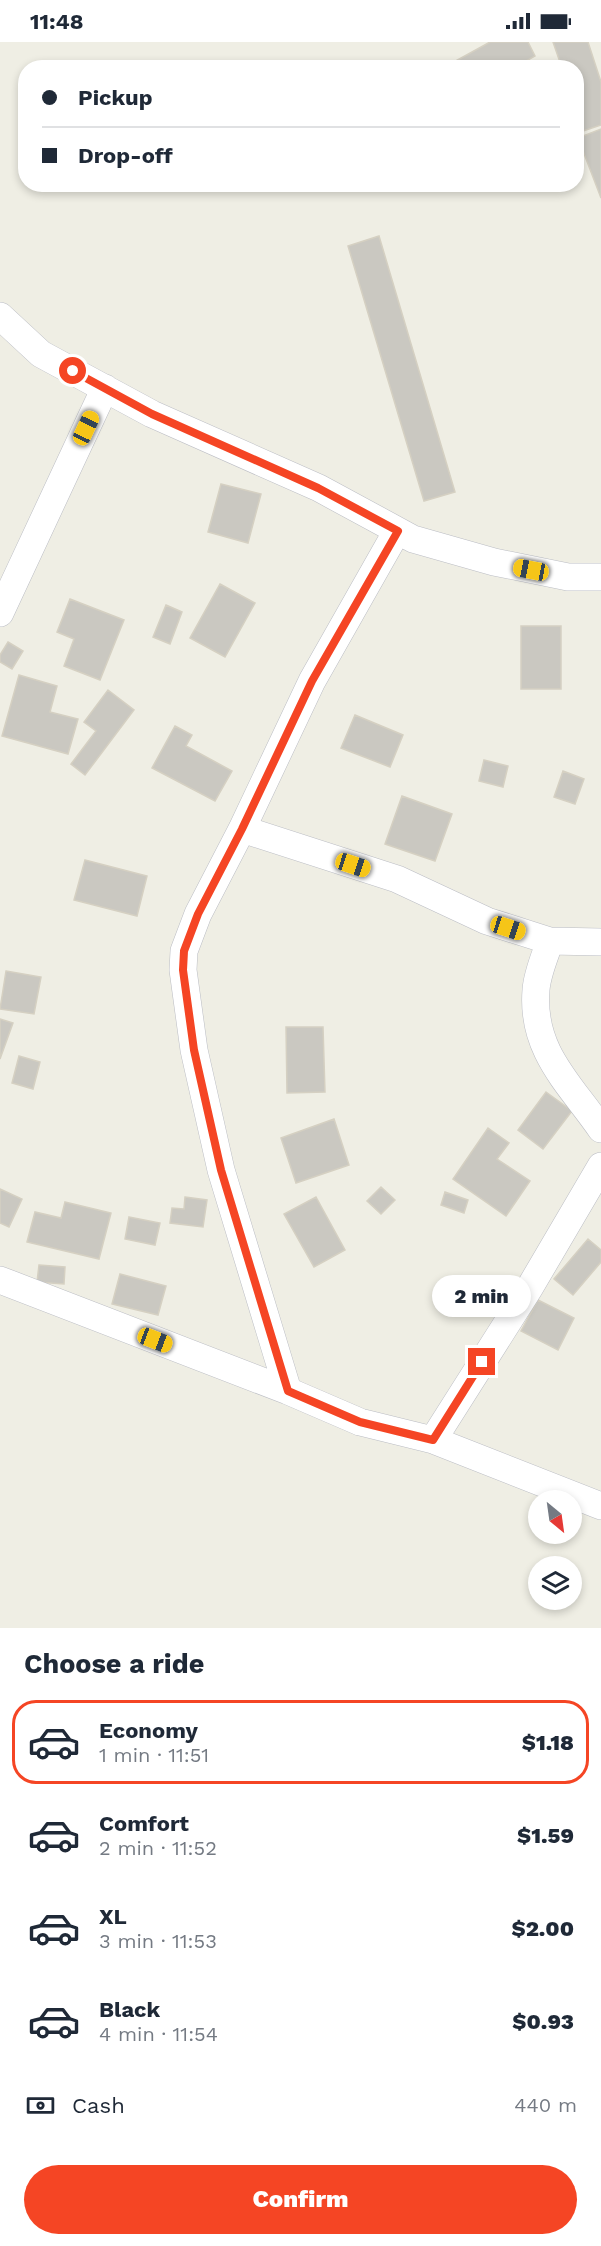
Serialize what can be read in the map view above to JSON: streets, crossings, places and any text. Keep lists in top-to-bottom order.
{
  "north": "bottom right",
  "page": {
    "status": "11:48",
    "banner": ["Pickup", "Drop-off"],
    "bubble": "2 min",
    "heading": "Choose a ride",
    "list": [
      {
        "name": "Economy",
        "note": "1 min · 11:51",
        "value": "$1.18"
      },
      {
        "name": "Comfort",
        "note": "2 min · 11:52",
        "value": "$1.59"
      },
      {
        "name": "XL",
        "note": "3 min · 11:53",
        "value": "$2.00"
      },
      {
        "name": "Black",
        "note": "4 min · 11:54",
        "value": "$0.93"
      }
    ],
    "pay": ["Cash", "440 m"],
    "buttons": "Confirm"
  }
}
